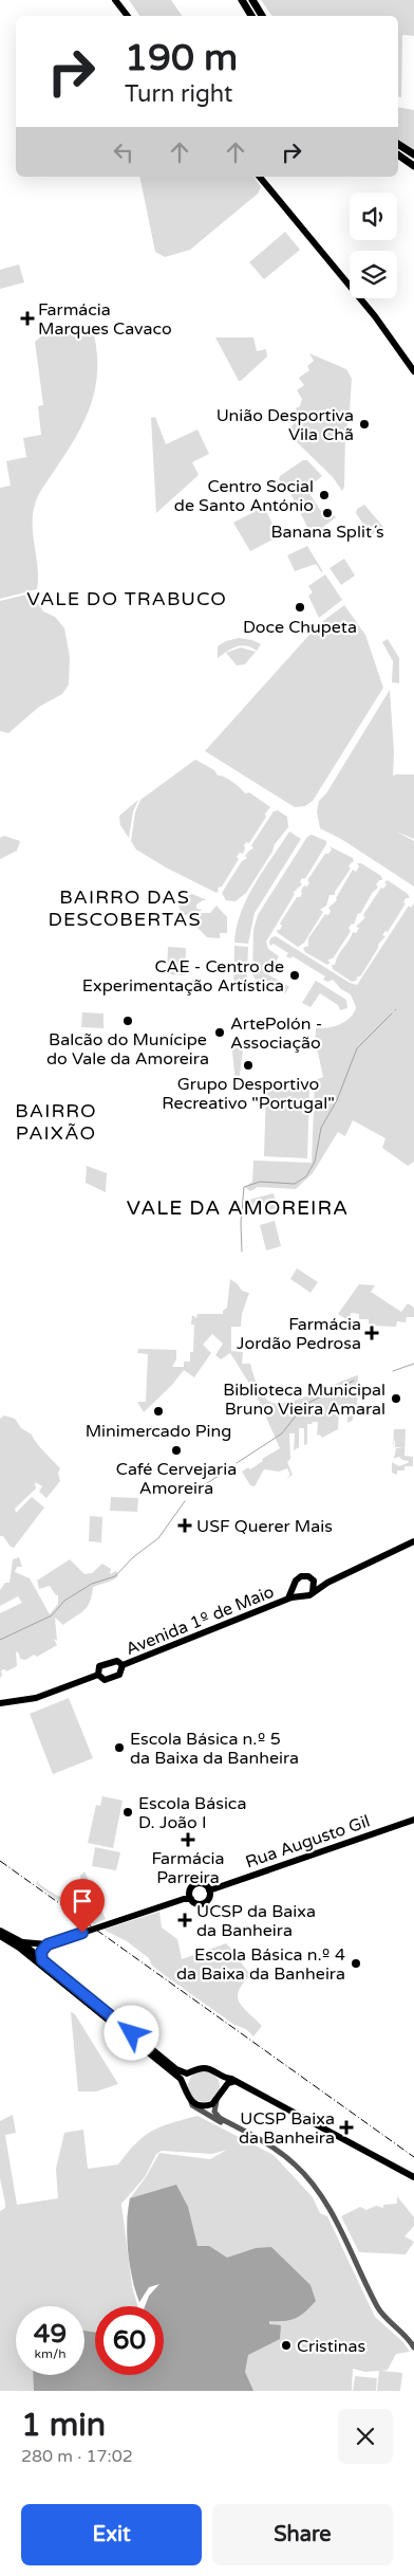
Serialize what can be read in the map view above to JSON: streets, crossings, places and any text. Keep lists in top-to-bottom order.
{
  "streets": {
    "main road": ["Avenida 1º de Maio", "Rua Augusto Gil"]
  },
  "districts": [
    "VALE DO TRABUCO",
    "BAIRRO DAS DESCOBERTAS",
    "BAIRRO PAIXÃO",
    "VALE DA AMOREIRA"
  ],
  "places": {
    "health": [
      "Farmácia Marques Cavaco",
      "Farmácia Jordão Pedrosa",
      "USF Querer Mais",
      "Farmácia Parreira",
      "UCSP da Baixa da Banheira",
      "UCSP Baixa da Banheira"
    ],
    "other": [
      "União Desportiva Vila Chã",
      "Centro Social de Santo António",
      "Banana Split´s",
      "Doce Chupeta",
      "CAE - Centro de Experimentação Artística",
      "Balcão do Munícipe do Vale da Amoreira",
      "ArtePolón - Associação",
      "Grupo Desportivo Recreativo \"Portugal\"",
      "Biblioteca Municipal Bruno Vieira Amaral",
      "Minimercado Ping",
      "Café Cervejaria Amoreira",
      "Escola Básica n.º 5 da Baixa da Banheira",
      "Escola Básica D. João I",
      "Escola Básica n.º 4 da Baixa da Banheira",
      "Cristinas"
    ]
  },
  "page": {
    "turn": ["190 m", "Turn right"],
    "speed": "49 km/h",
    "limit": "60",
    "heading": ["1 min", "280 m · 17:02"],
    "buttons": ["Exit", "Share"]
  }
}
